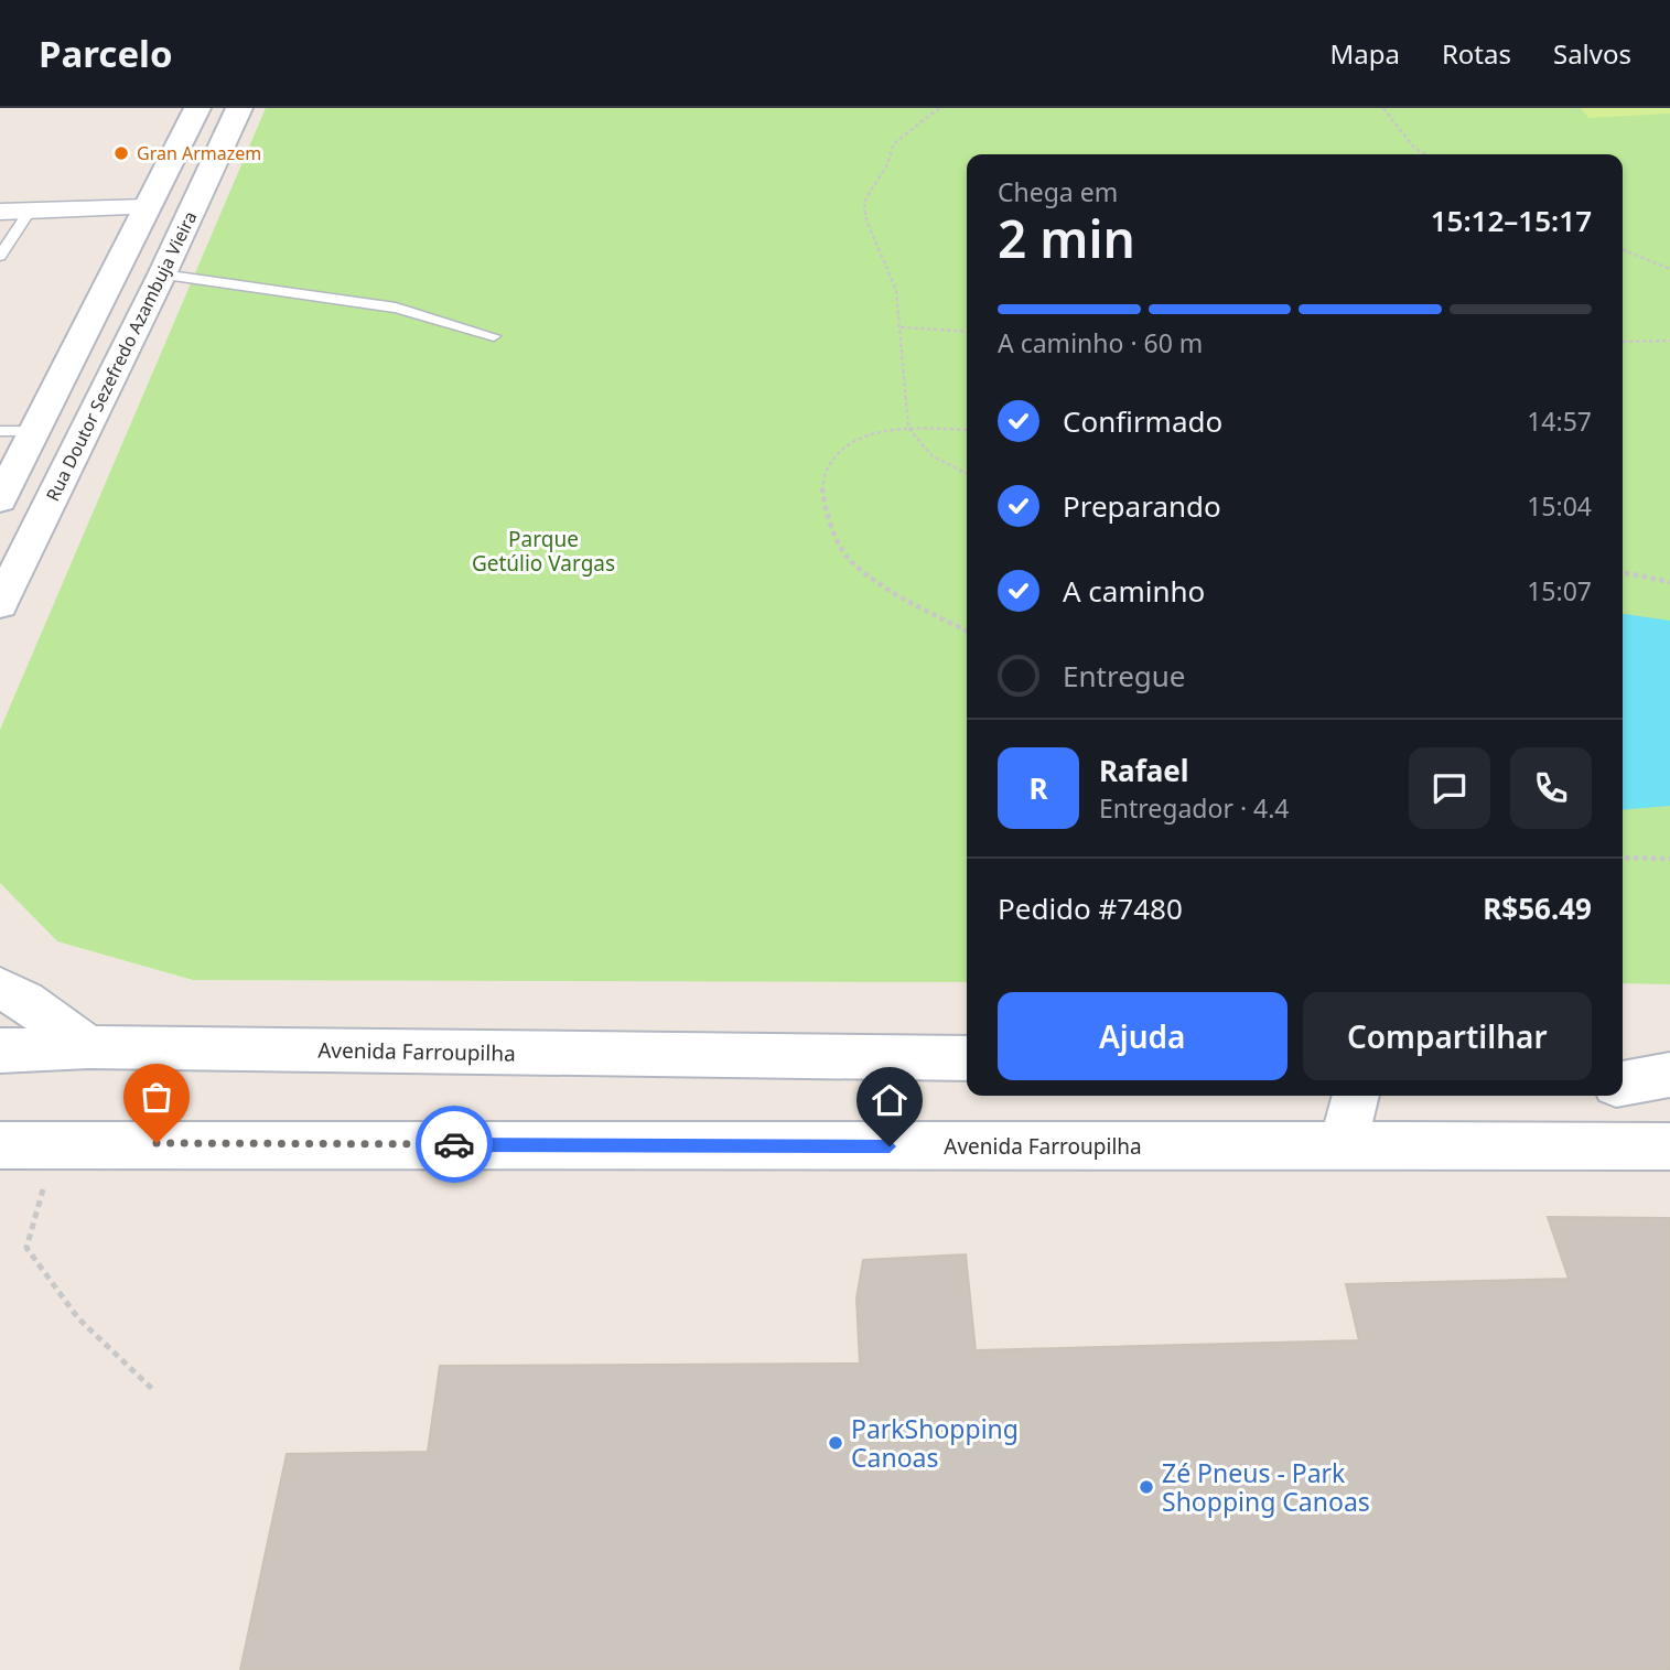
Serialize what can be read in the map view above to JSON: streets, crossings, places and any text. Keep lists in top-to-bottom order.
{
  "streets": {
    "main road": ["Rua Doutor Sezefredo Azambuja Vieira", "Avenida Farroupilha"]
  },
  "parks": ["Parque Getúlio Vargas"],
  "places": ["Gran Armazem", "ParkShopping Canoas", "Zé Pneus - Park Shopping Canoas"],
  "page": {
    "header": "Parcelo",
    "nav": ["Mapa", "Rotas", "Salvos"],
    "heading": ["2 min", "Chega em", "15:12–15:17"],
    "panel": [
      "Rafael",
      "Entregador · 4.4",
      "Pedido #7480",
      "R$56.49"
    ],
    "bar": "A caminho · 60 m",
    "list": [
      ["Confirmado", "14:57"],
      ["Preparando", "15:04"],
      ["A caminho", "15:07"],
      "Entregue"
    ],
    "round": "R",
    "buttons": ["Ajuda", "Compartilhar"]
  }
}
